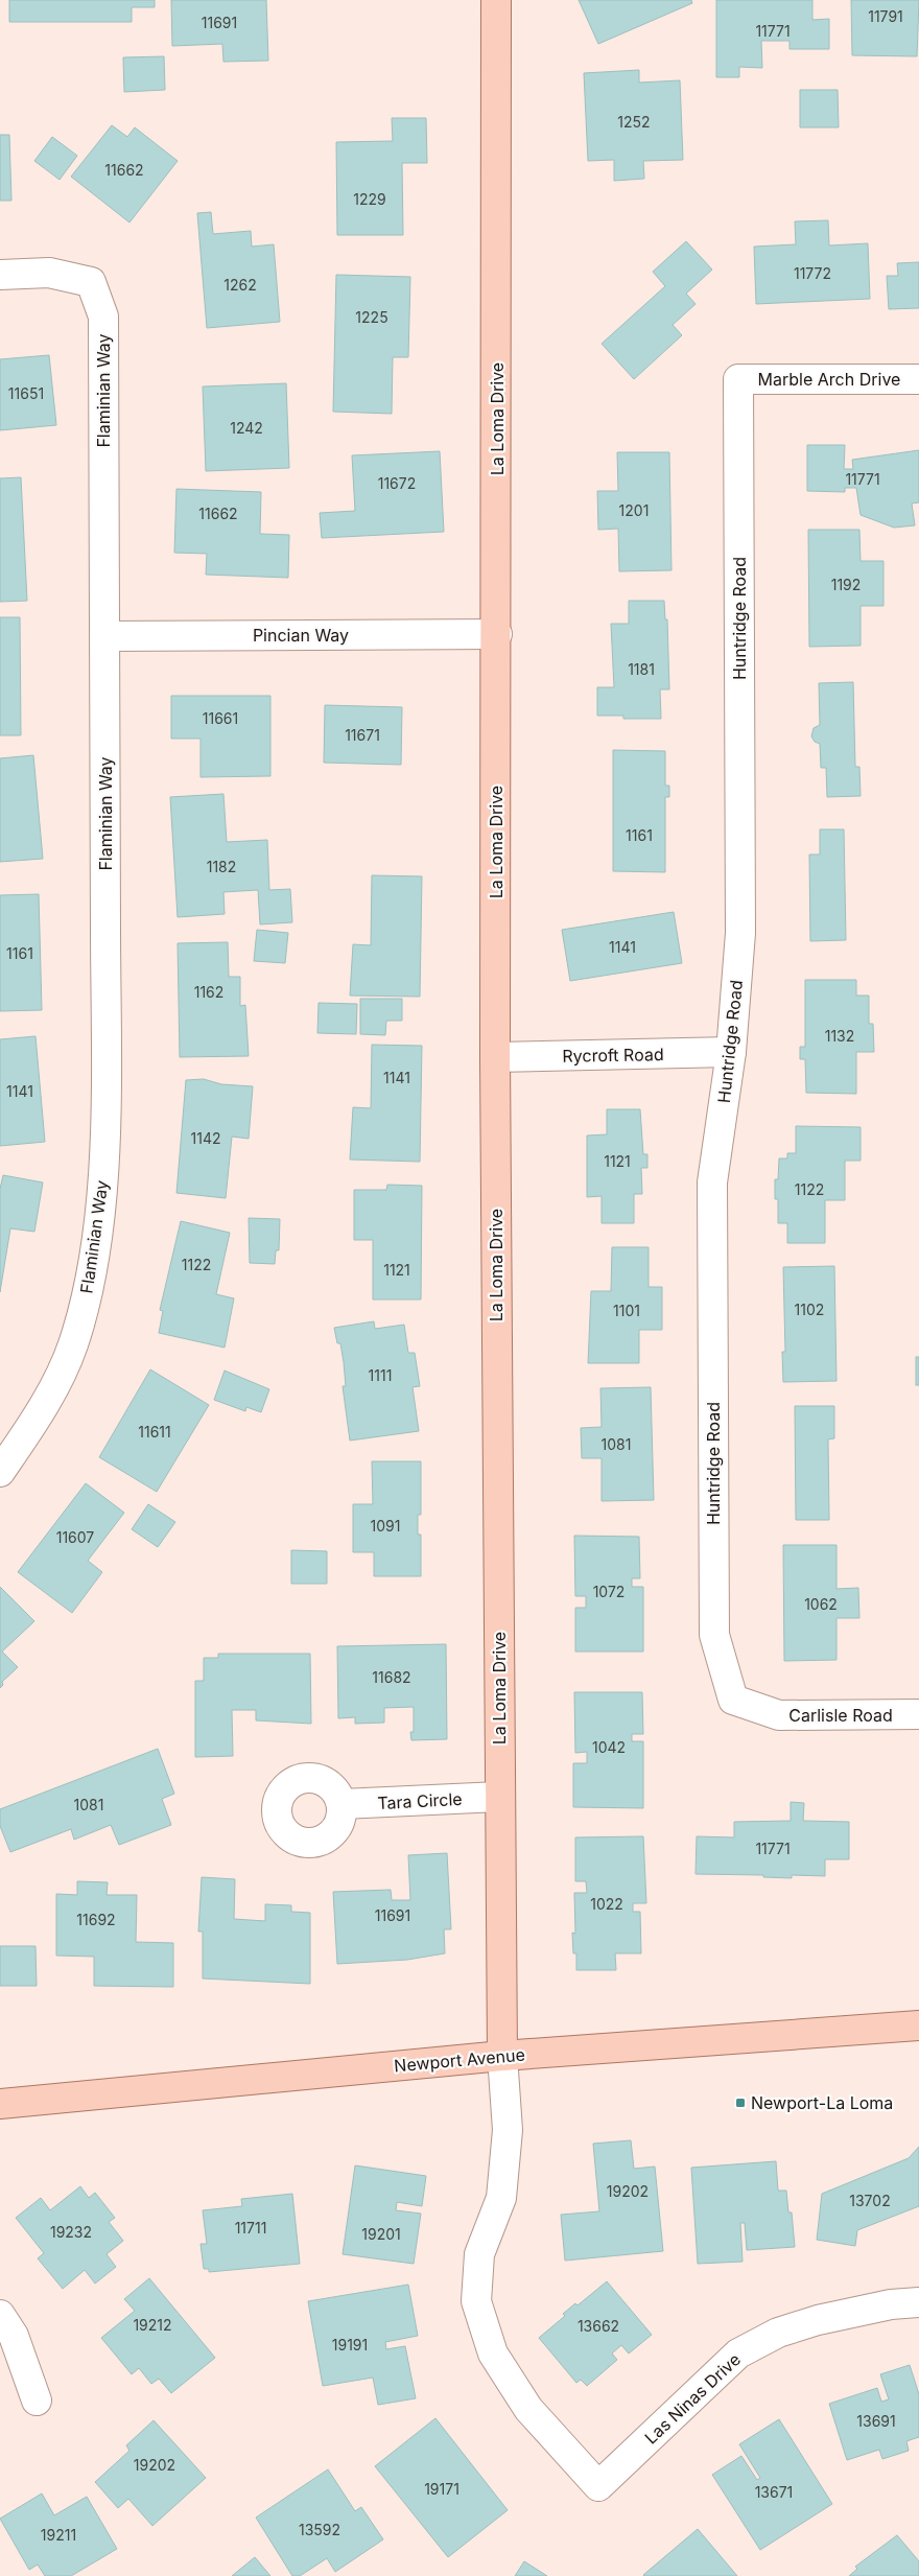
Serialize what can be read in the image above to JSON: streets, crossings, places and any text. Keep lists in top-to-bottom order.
{
  "streets": {
    "main road": ["La Loma Drive", "Newport Avenue"],
    "street": [
      "Marble Arch Drive",
      "Flaminian Way",
      "Huntridge Road",
      "Pincian Way",
      "Rycroft Road",
      "Carlisle Road",
      "Tara Circle",
      "Las Ninas Drive"
    ]
  },
  "crossings": [
    ["Marble Arch Drive", "Huntridge Road"],
    ["Flaminian Way", "Pincian Way"],
    ["La Loma Drive", "Pincian Way"],
    ["La Loma Drive", "Rycroft Road"],
    ["La Loma Drive", "Tara Circle"],
    ["La Loma Drive", "Newport Avenue"],
    ["La Loma Drive", "Las Ninas Drive"],
    ["Huntridge Road", "Rycroft Road"],
    ["Huntridge Road", "Carlisle Road"]
  ],
  "places": {
    "transit": ["Newport-La Loma"]
  },
  "house_numbers": [
    "11791",
    "11691",
    "11771",
    "1252",
    "11662",
    "1229",
    "11772",
    "1262",
    "1225",
    "11651",
    "1242",
    "11771",
    "11672",
    "1201",
    "11662",
    "1192",
    "1181",
    "11661",
    "11671",
    "1161",
    "1182",
    "1141",
    "1161",
    "1162",
    "1132",
    "1141",
    "1141",
    "1142",
    "1121",
    "1122",
    "1122",
    "1121",
    "1102",
    "1101",
    "1111",
    "11611",
    "1081",
    "1091",
    "11607",
    "1072",
    "1062",
    "11682",
    "1042",
    "1081",
    "11771",
    "1022",
    "11691",
    "11692",
    "19202",
    "13702",
    "11711",
    "19232",
    "19201",
    "19212",
    "13662",
    "19191",
    "13691",
    "19202",
    "19171",
    "13671",
    "13592",
    "19211"
  ]
}
